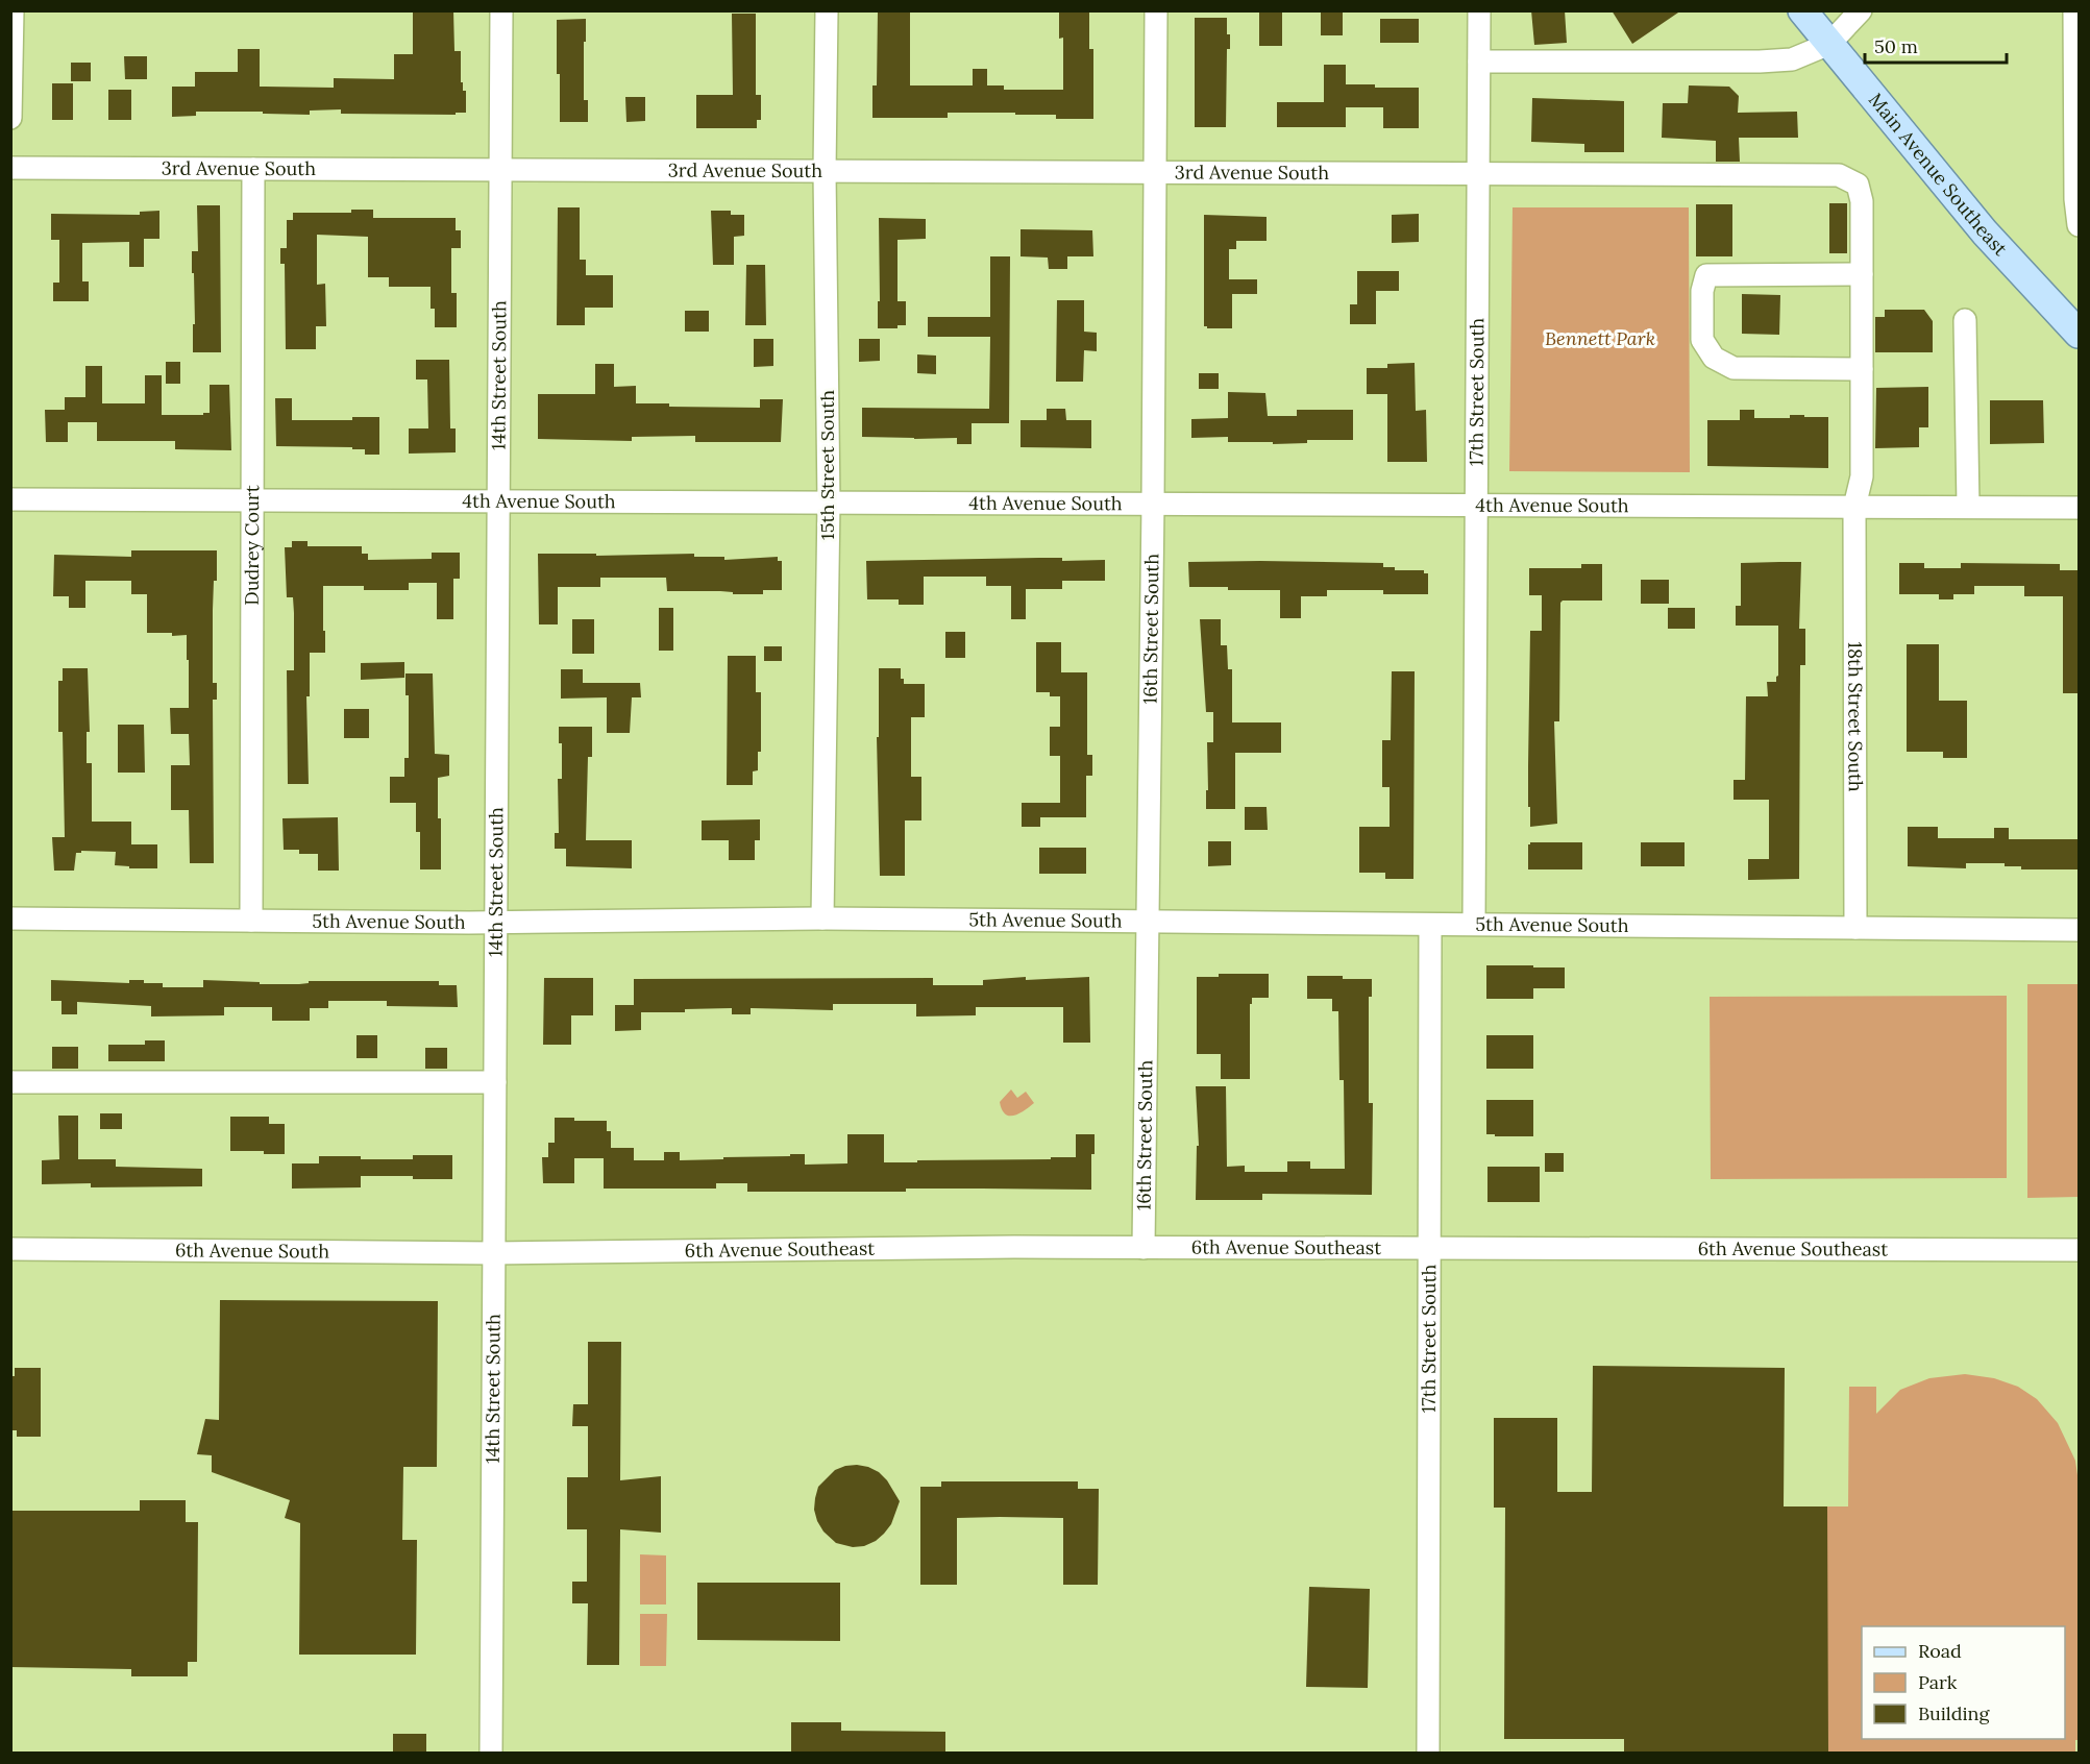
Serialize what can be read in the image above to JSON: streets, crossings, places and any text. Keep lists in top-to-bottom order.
{
  "streets": {
    "main road": ["Main Avenue Southeast"],
    "street": [
      "3rd Avenue South",
      "14th Street South",
      "17th Street South",
      "15th Street South",
      "4th Avenue South",
      "Dudrey Court",
      "16th Street South",
      "18th Street South",
      "5th Avenue South",
      "6th Avenue Southeast",
      "6th Avenue South"
    ]
  },
  "crossings": [
    ["3rd Avenue South", "14th Street South"],
    ["3rd Avenue South", "17th Street South"],
    ["3rd Avenue South", "15th Street South"],
    ["3rd Avenue South", "Dudrey Court"],
    ["3rd Avenue South", "16th Street South"],
    ["3rd Avenue South", "18th Street South"],
    ["14th Street South", "4th Avenue South"],
    ["14th Street South", "5th Avenue South"],
    ["14th Street South", "6th Avenue Southeast"],
    ["14th Street South", "6th Avenue South"],
    ["17th Street South", "4th Avenue South"],
    ["17th Street South", "5th Avenue South"],
    ["17th Street South", "6th Avenue Southeast"],
    ["15th Street South", "4th Avenue South"],
    ["15th Street South", "5th Avenue South"],
    ["4th Avenue South", "Dudrey Court"],
    ["4th Avenue South", "16th Street South"],
    ["4th Avenue South", "18th Street South"],
    ["Dudrey Court", "5th Avenue South"],
    ["16th Street South", "5th Avenue South"],
    ["16th Street South", "6th Avenue Southeast"],
    ["18th Street South", "5th Avenue South"],
    ["6th Avenue Southeast", "6th Avenue South"]
  ],
  "parks": ["Bennett Park"],
  "legend": ["Road", "Park", "Building"],
  "scale_bar": "50 m"
}
